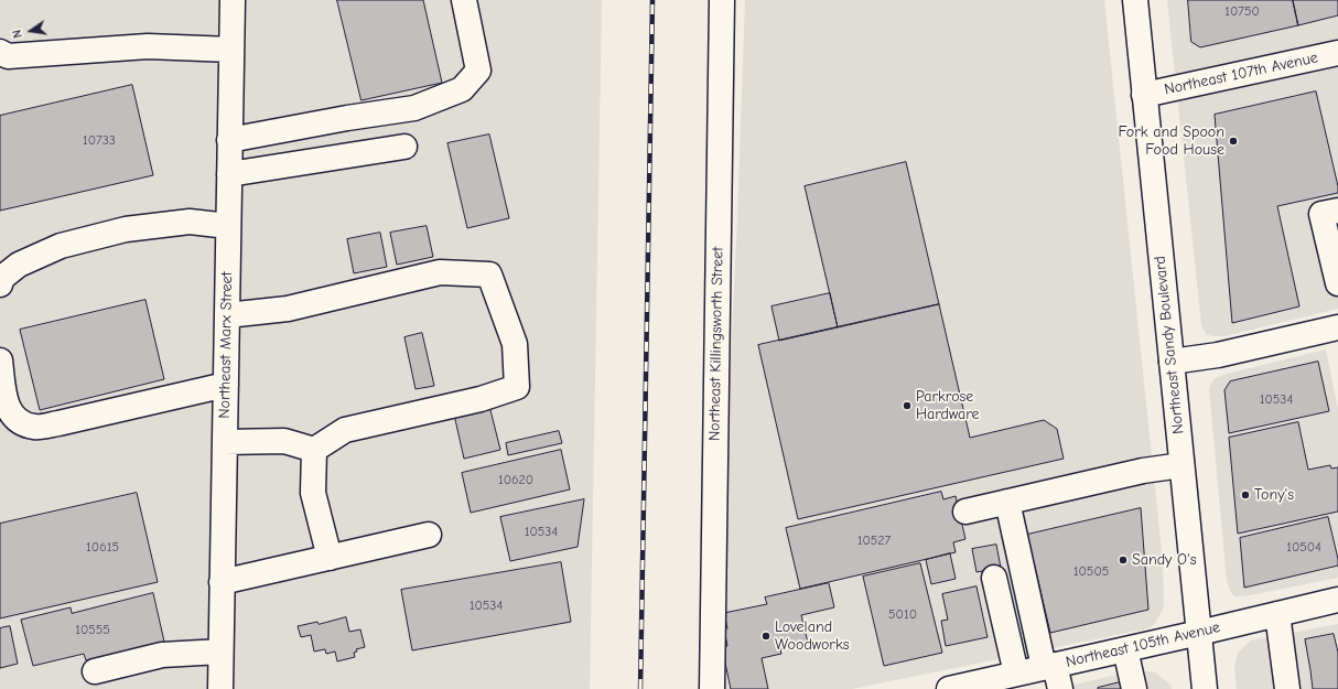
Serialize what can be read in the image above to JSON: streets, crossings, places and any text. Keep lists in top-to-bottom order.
{
  "streets": {
    "street": [
      "Northeast 107th Avenue",
      "Northeast Killingsworth Street",
      "Northeast Marx Street",
      "Northeast Sandy Boulevard",
      "Northeast 105th Avenue"
    ]
  },
  "crossings": [
    ["Northeast 107th Avenue", "Northeast Sandy Boulevard"],
    ["Northeast Sandy Boulevard", "Northeast 105th Avenue"]
  ],
  "places": [
    "Fork and Spoon Food House",
    "Parkrose Hardware",
    "Tony's",
    "Sandy O's",
    "Loveland Woodworks"
  ],
  "house_numbers": [
    "10750",
    "10733",
    "10534",
    "10620",
    "10534",
    "10527",
    "10615",
    "10504",
    "10505",
    "10534",
    "5010",
    "10555"
  ],
  "north": "left"
}
